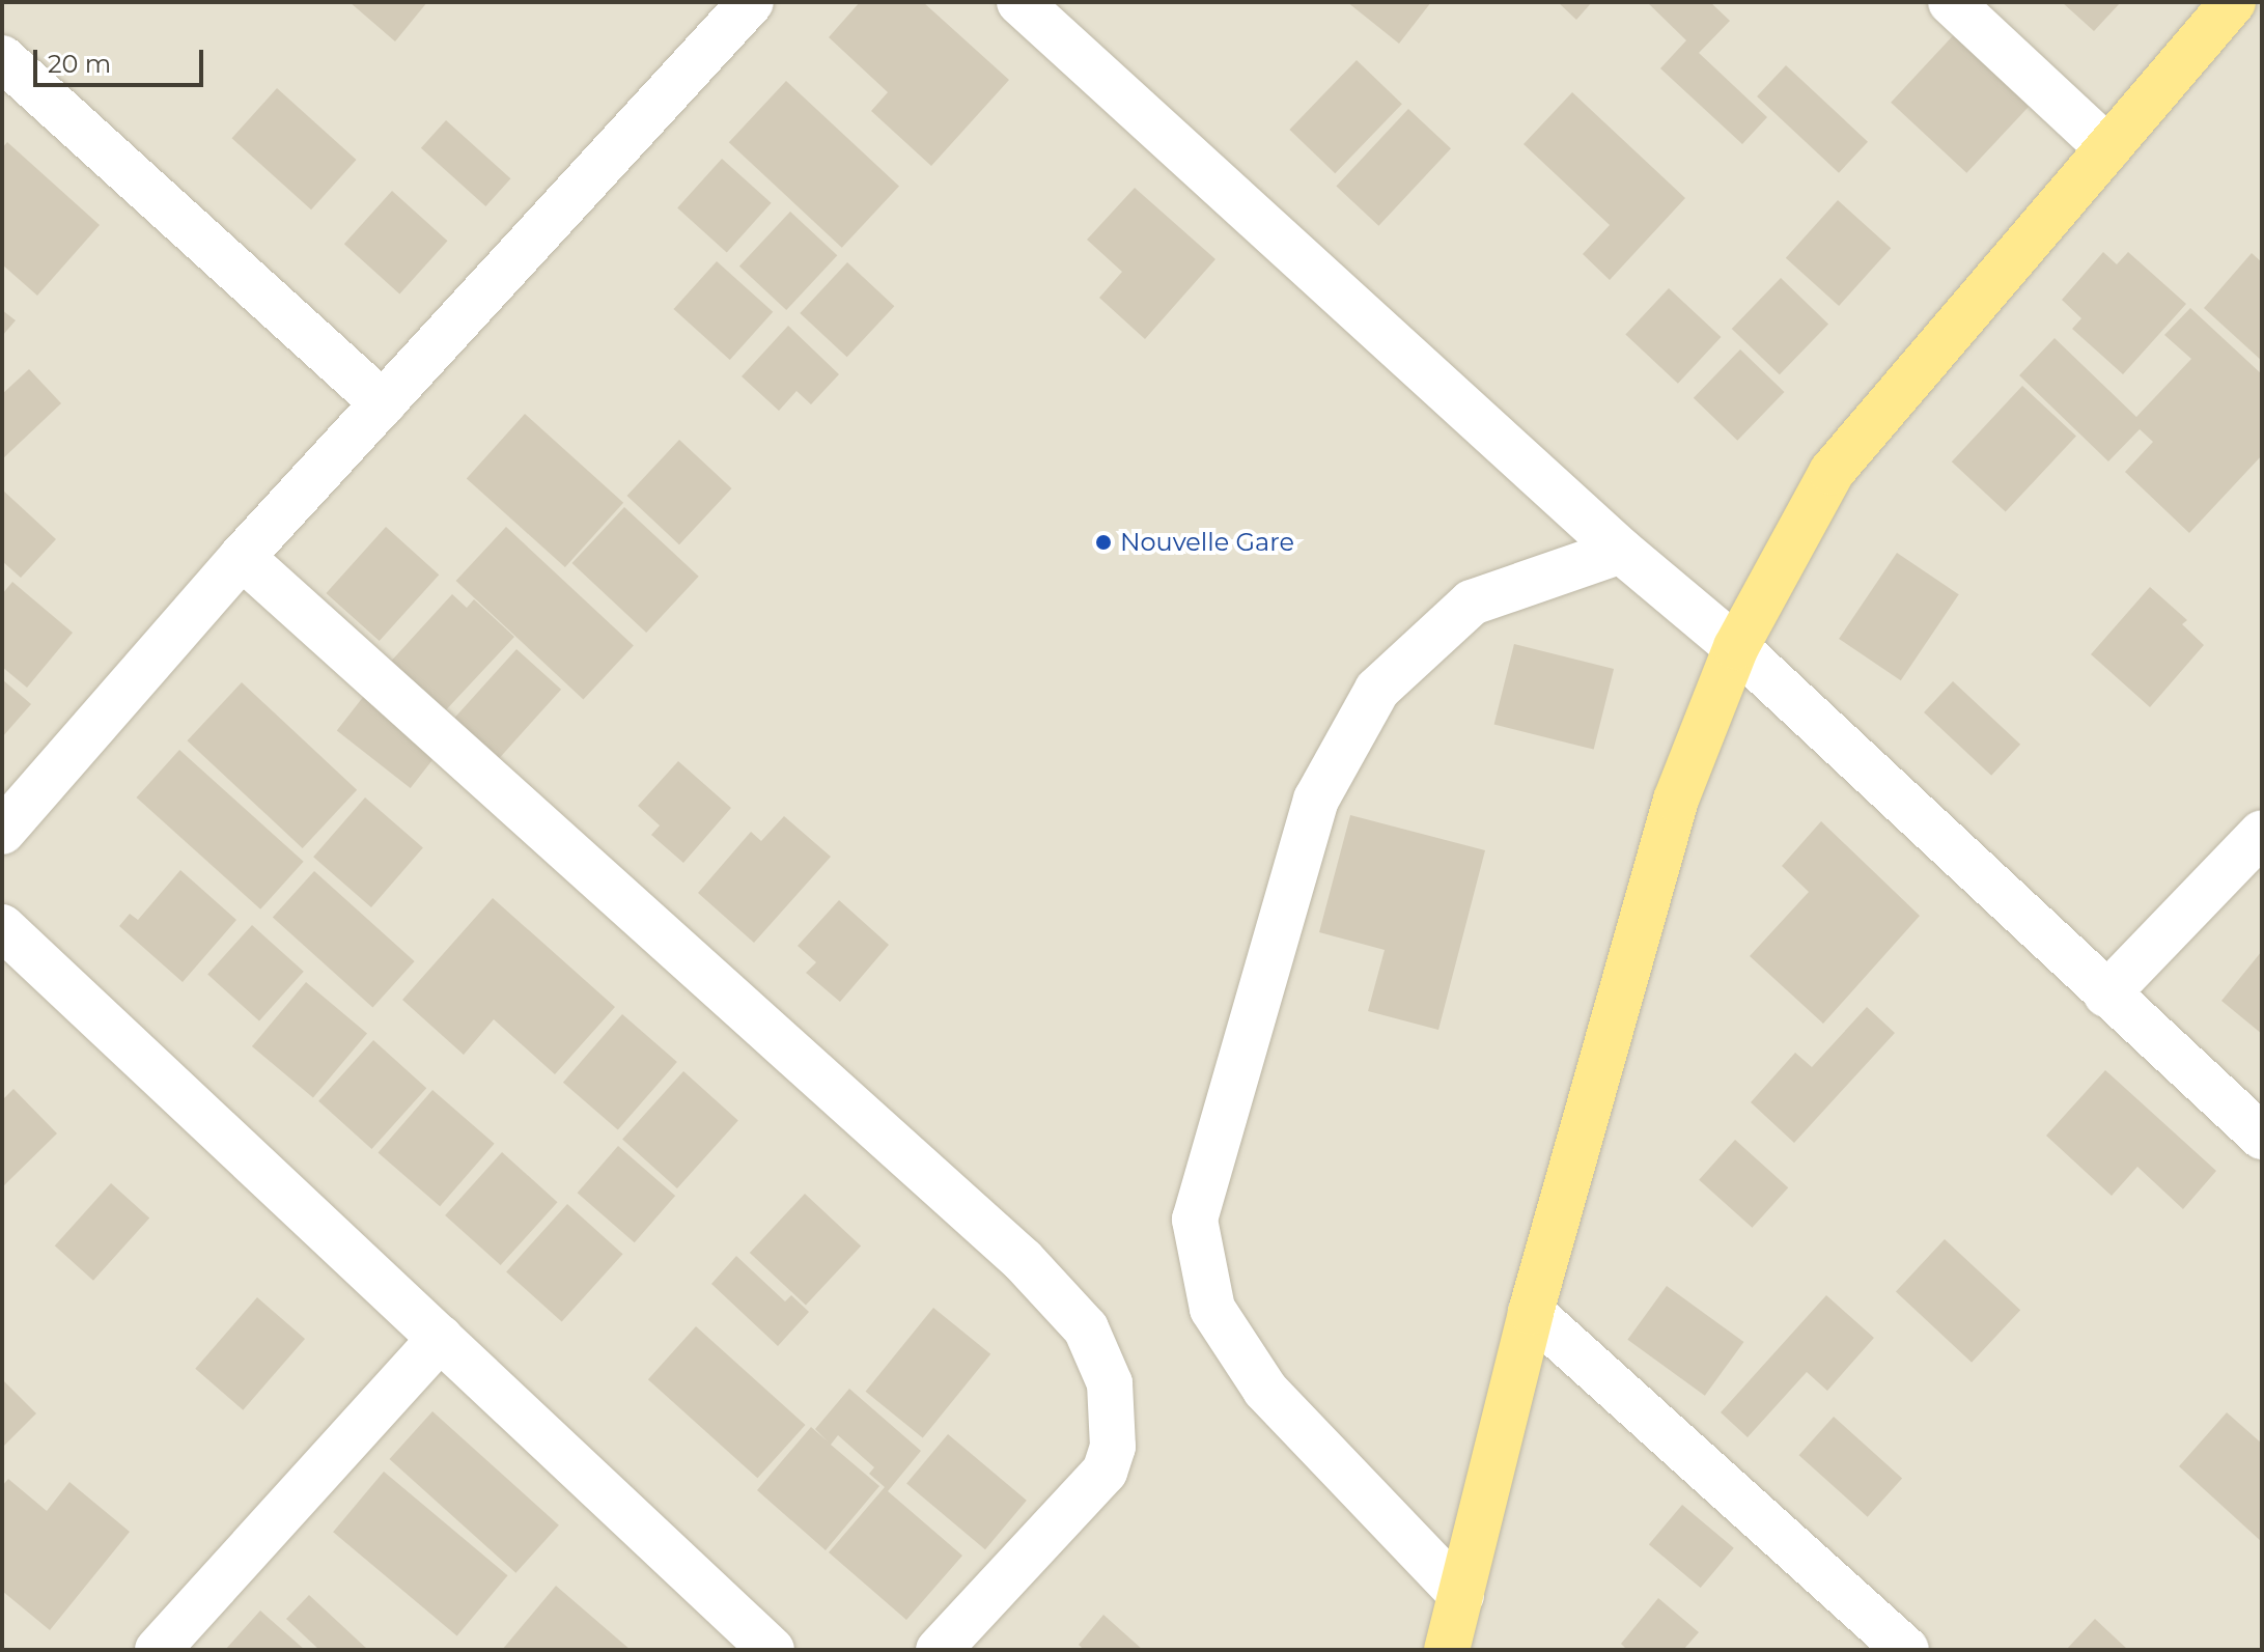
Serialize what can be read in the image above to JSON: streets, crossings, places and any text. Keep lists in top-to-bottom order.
{
  "places": ["Nouvelle Gare"],
  "scale_bar": "20 m"
}
